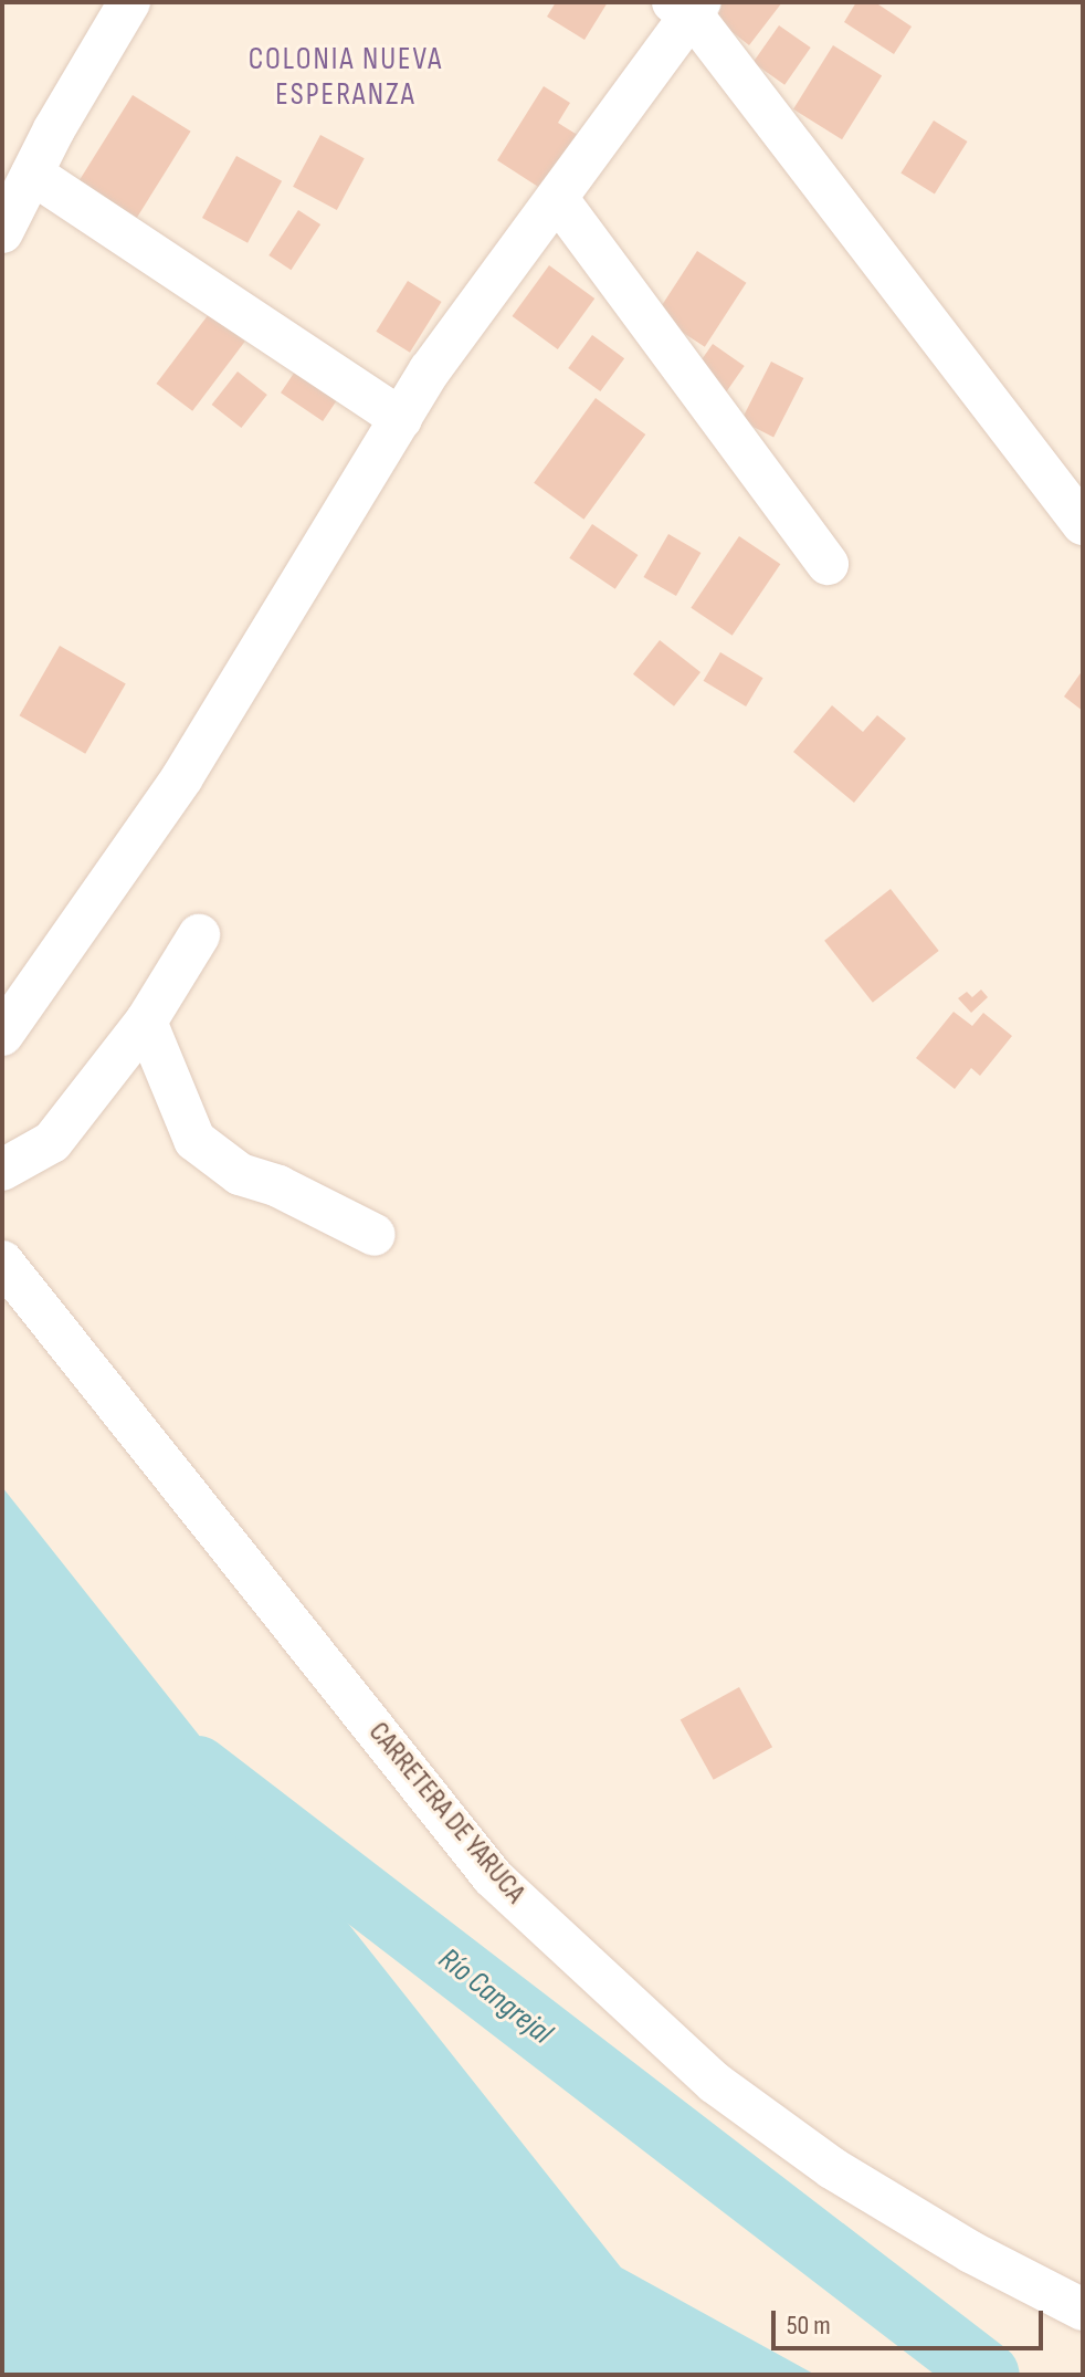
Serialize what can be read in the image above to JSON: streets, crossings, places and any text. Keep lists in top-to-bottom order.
{
  "streets": {
    "street": ["CARRETERA DE YARUCA"]
  },
  "districts": ["COLONIA NUEVA ESPERANZA"],
  "water": ["Río Cangrejal"],
  "scale_bar": "50 m"
}
